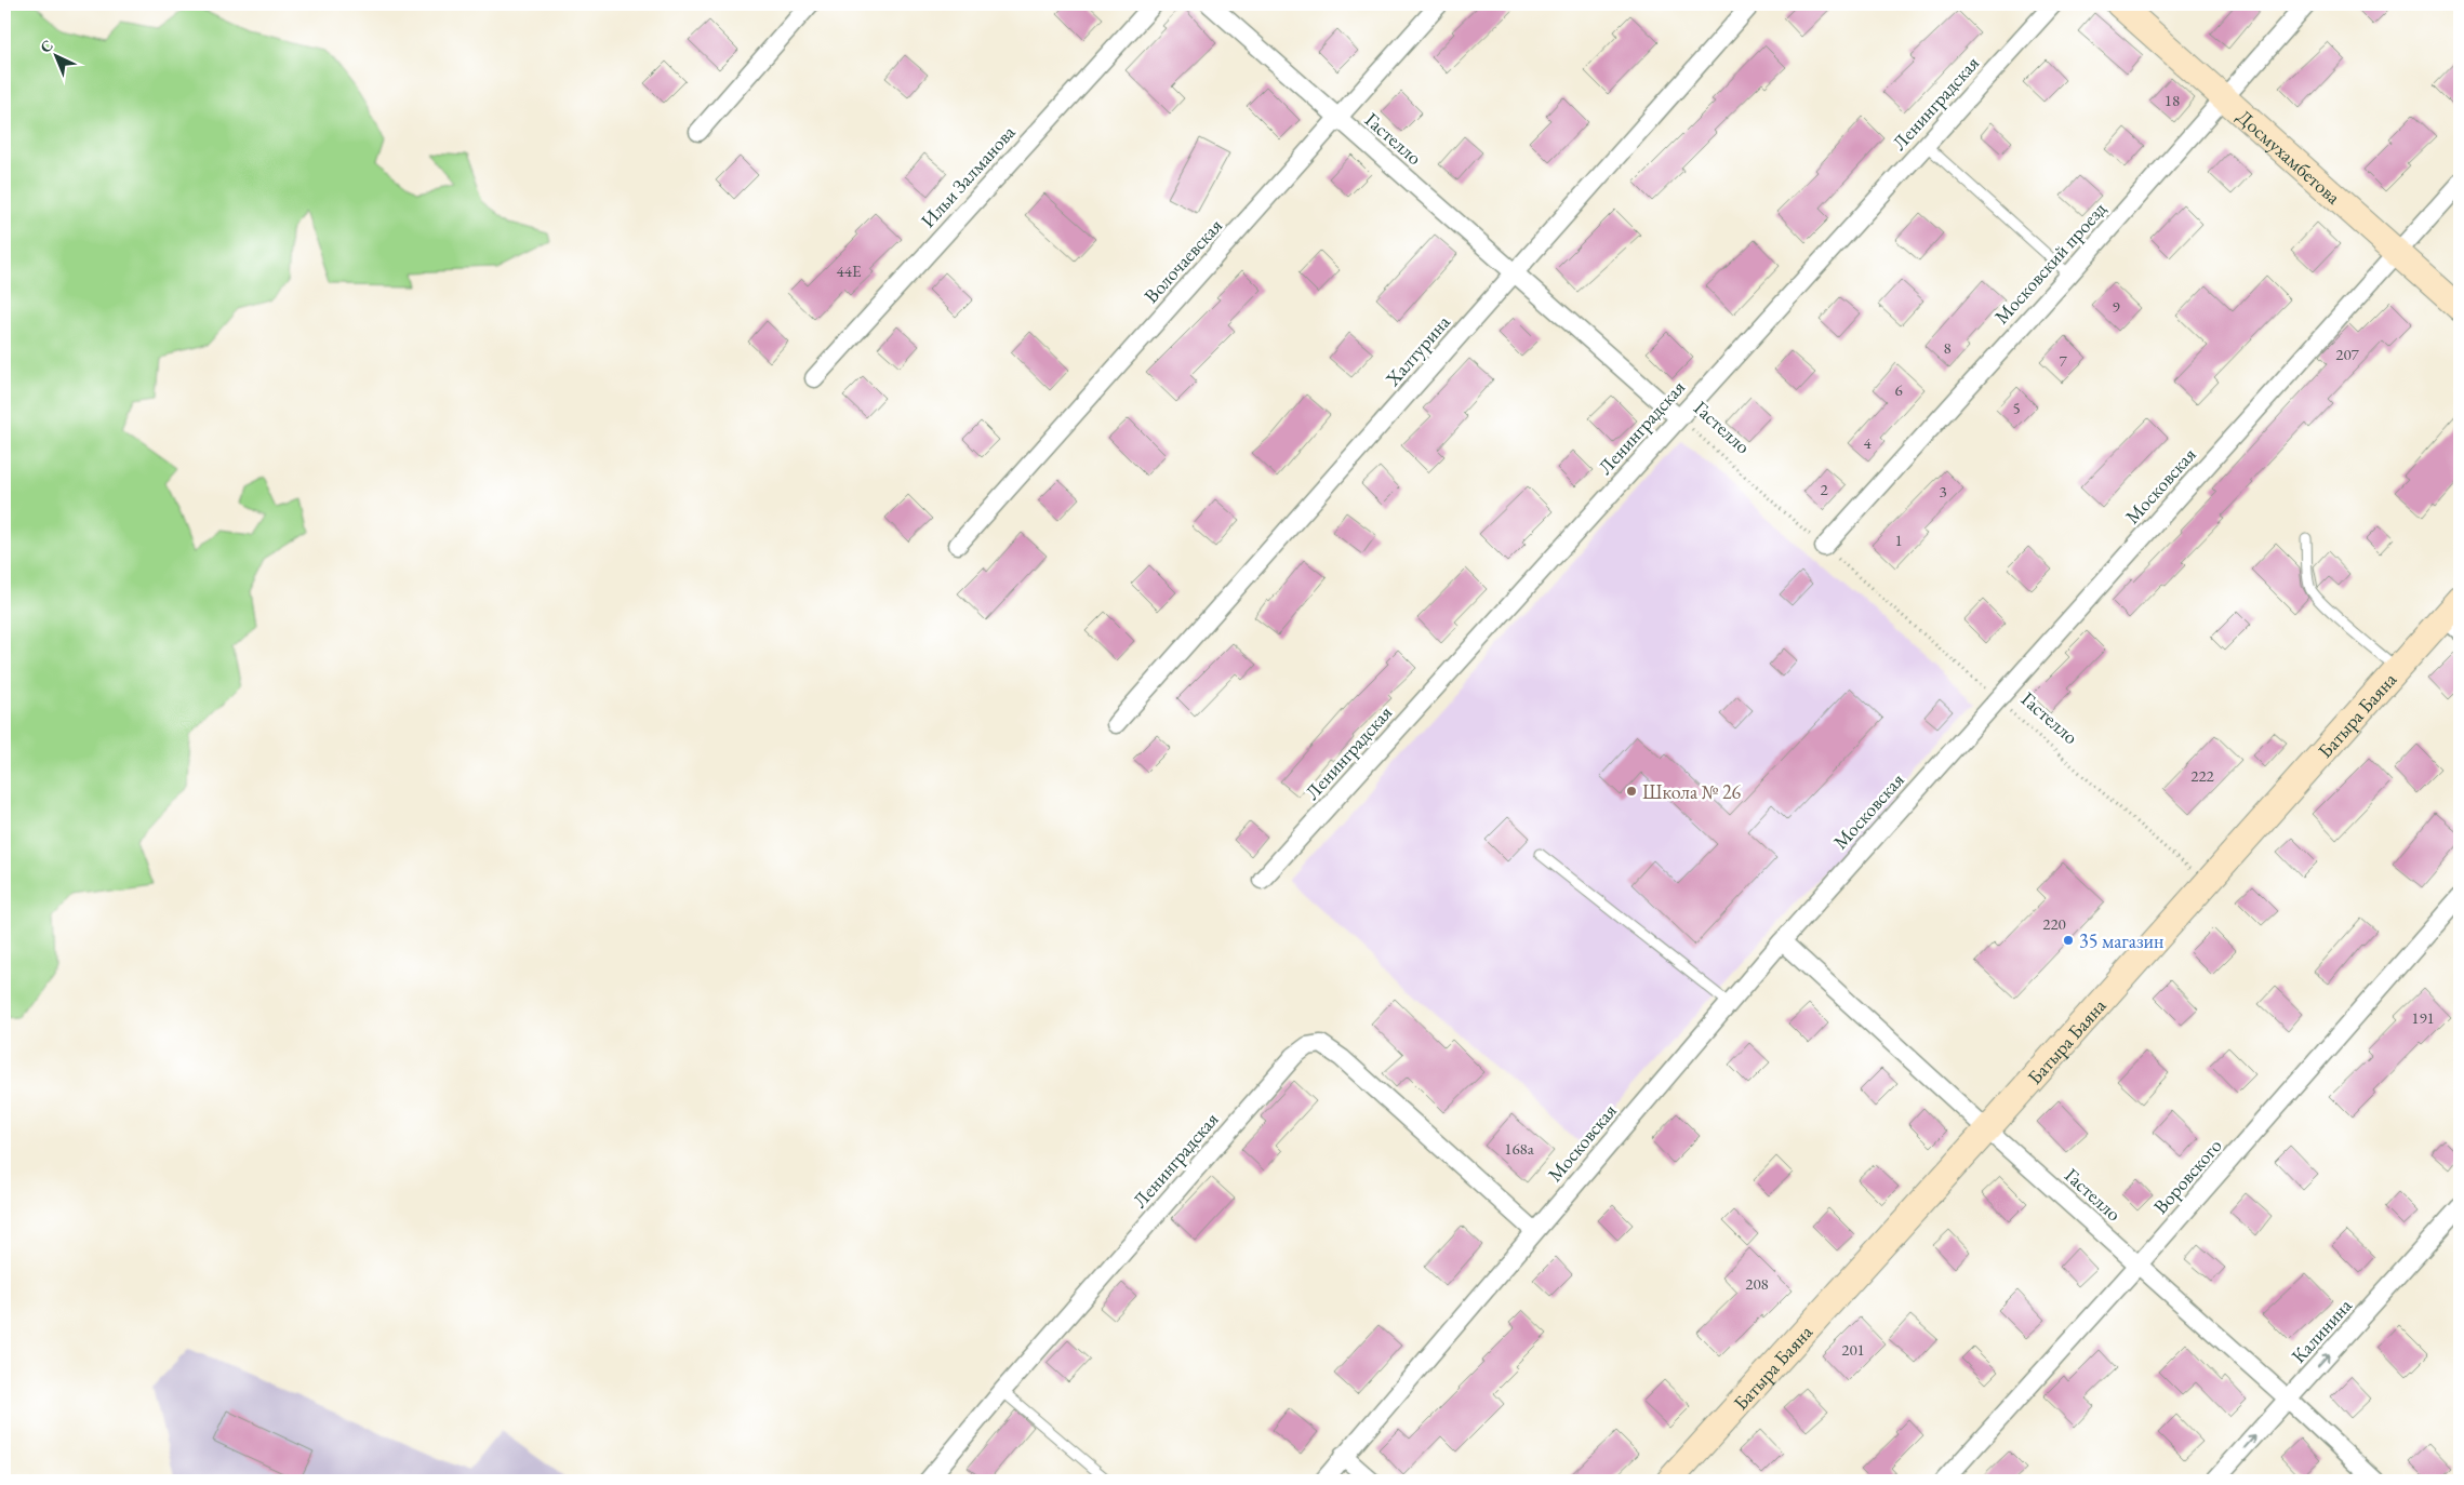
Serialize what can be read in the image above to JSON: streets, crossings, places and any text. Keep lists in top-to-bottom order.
{
  "streets": {
    "street": [
      "Ленинградская",
      "Гастелло",
      "Досмухамбетова",
      "Ильи Залманова",
      "Волочаевская",
      "Московский проезд",
      "Халтурина",
      "Московская",
      "Батыра Баяна",
      "Воровского",
      "Калинина"
    ]
  },
  "crossings": [
    ["Ленинградская", "Гастелло"],
    ["Ленинградская", "Московская"],
    ["Гастелло", "Волочаевская"],
    ["Гастелло", "Московский проезд"],
    ["Гастелло", "Халтурина"],
    ["Гастелло", "Московская"],
    ["Гастелло", "Батыра Баяна"],
    ["Гастелло", "Воровского"],
    ["Гастелло", "Калинина"],
    ["Досмухамбетова", "Московский проезд"],
    ["Досмухамбетова", "Московская"]
  ],
  "one_way": ["Калинина"],
  "places": ["Школа № 26", "35 магазин"],
  "house_numbers": [
    "18",
    "44Е",
    "9",
    "8",
    "207",
    "7",
    "6",
    "5",
    "4",
    "2",
    "3",
    "1",
    "222",
    "220",
    "191",
    "168а",
    "208",
    "201"
  ],
  "north": "top left"
}
